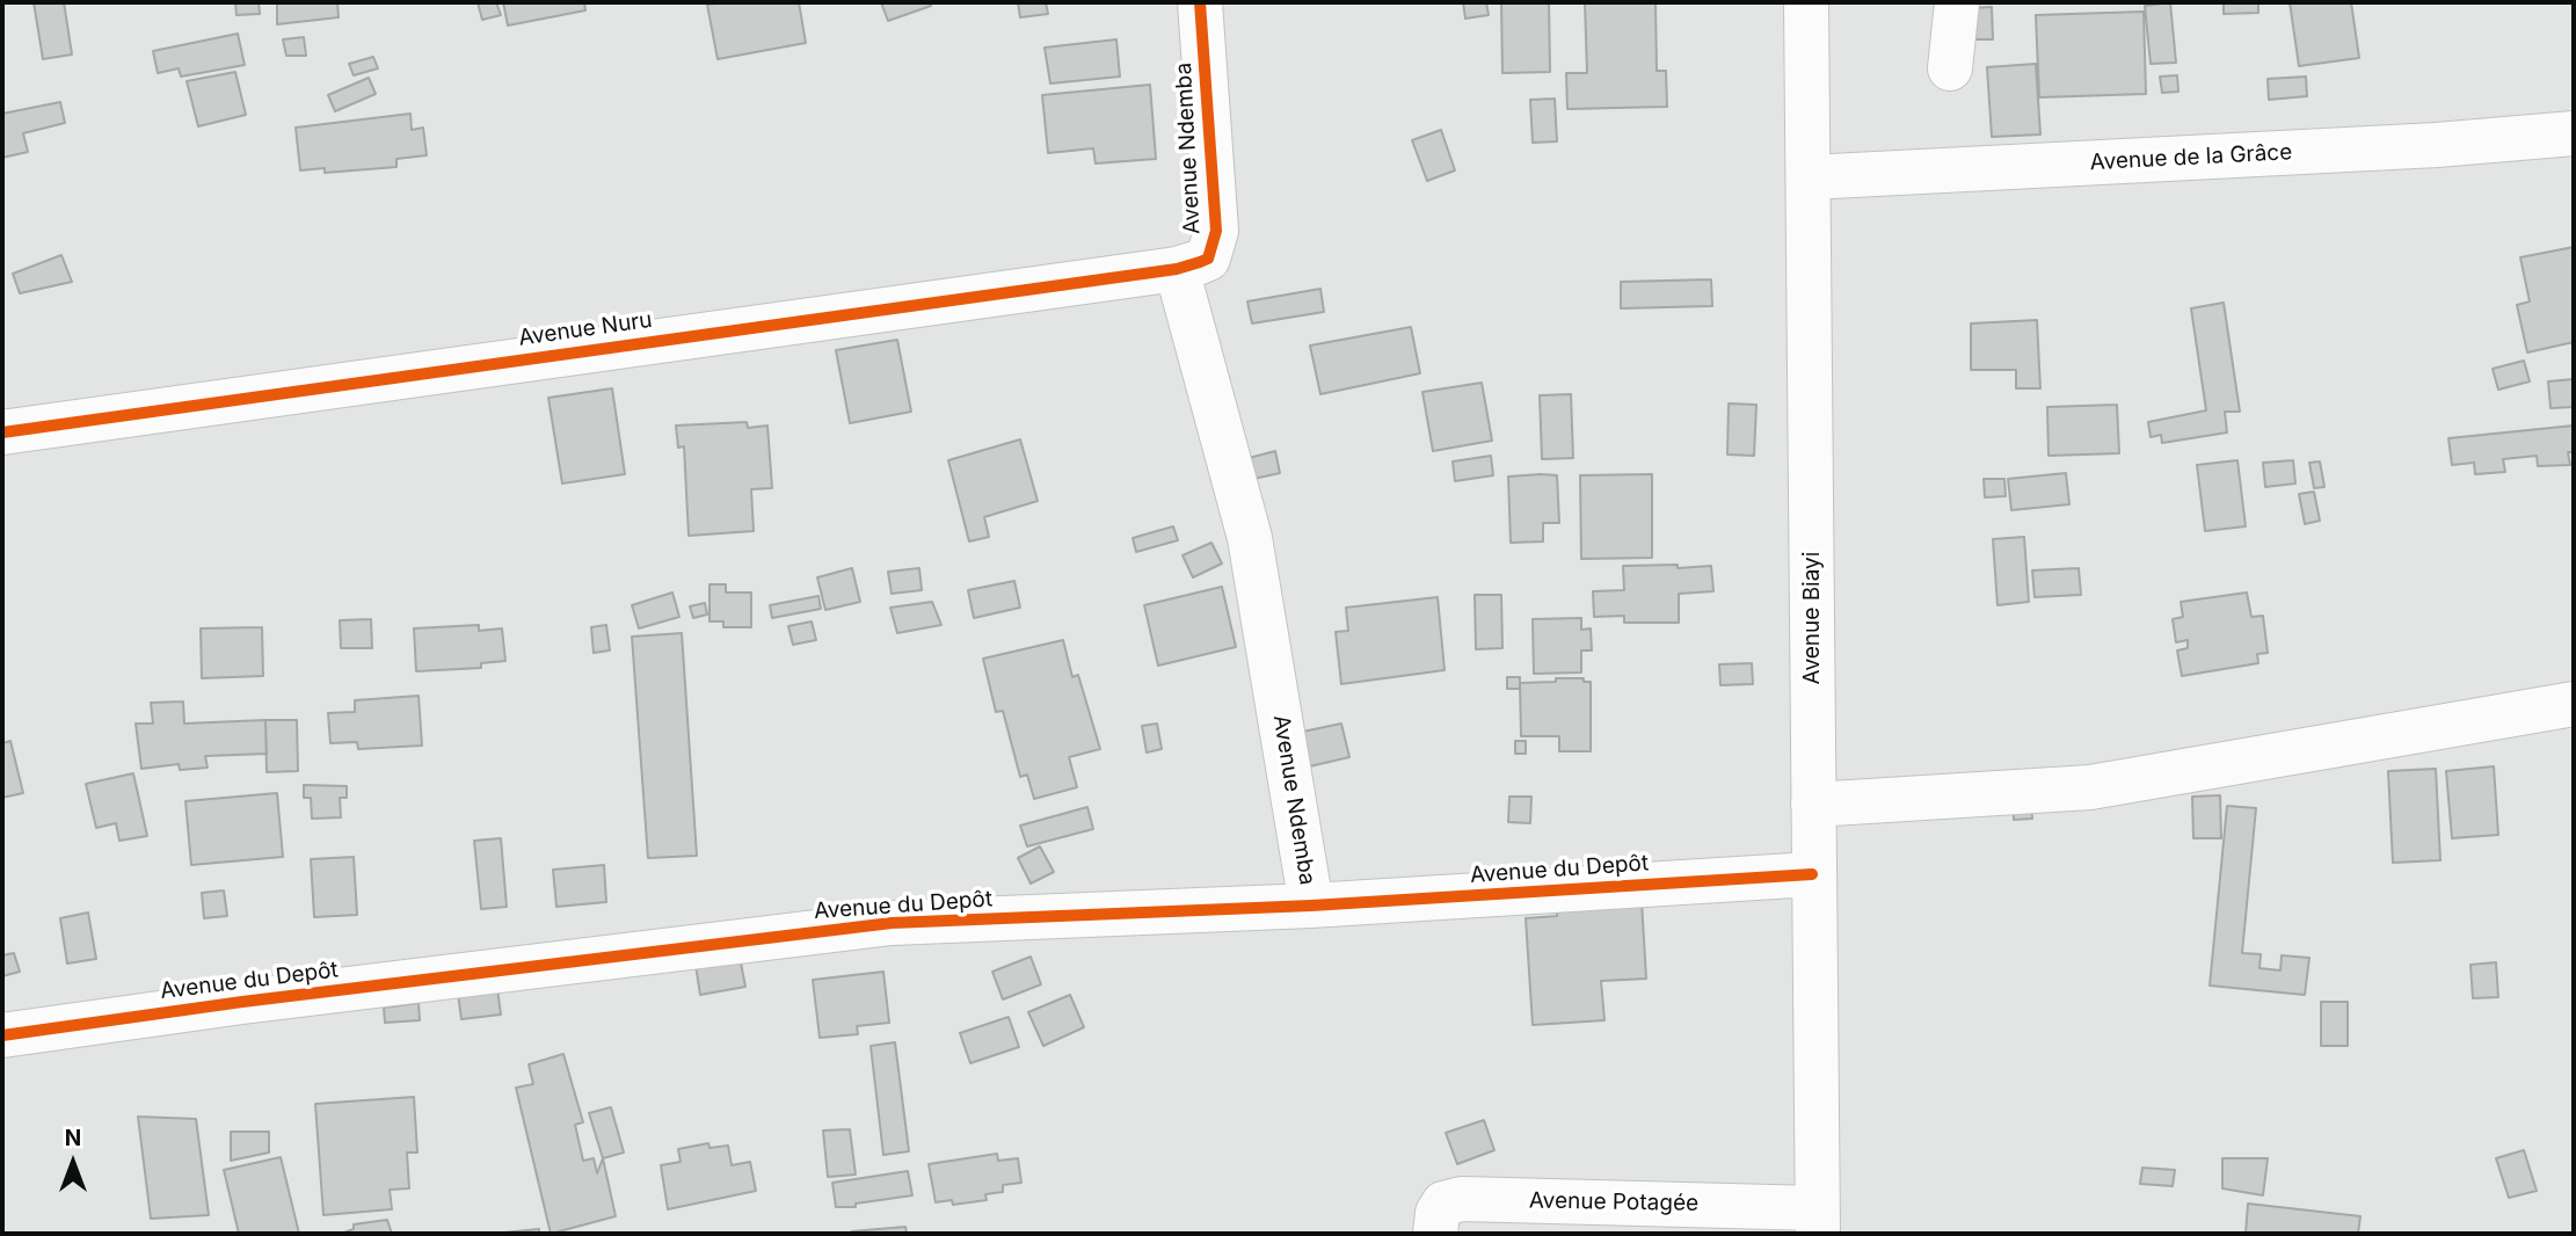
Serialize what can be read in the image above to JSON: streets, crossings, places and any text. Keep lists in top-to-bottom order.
{
  "streets": {
    "street": [
      "Avenue Ndemba",
      "Avenue de la Grâce",
      "Avenue Nuru",
      "Avenue Biayi",
      "Avenue du Depôt",
      "Avenue Potagée"
    ]
  },
  "crossings": [
    ["Avenue Ndemba", "Avenue Nuru"],
    ["Avenue Ndemba", "Avenue du Depôt"],
    ["Avenue de la Grâce", "Avenue Biayi"],
    ["Avenue Biayi", "Avenue du Depôt"],
    ["Avenue Biayi", "Avenue Potagée"]
  ],
  "north": "top"
}
